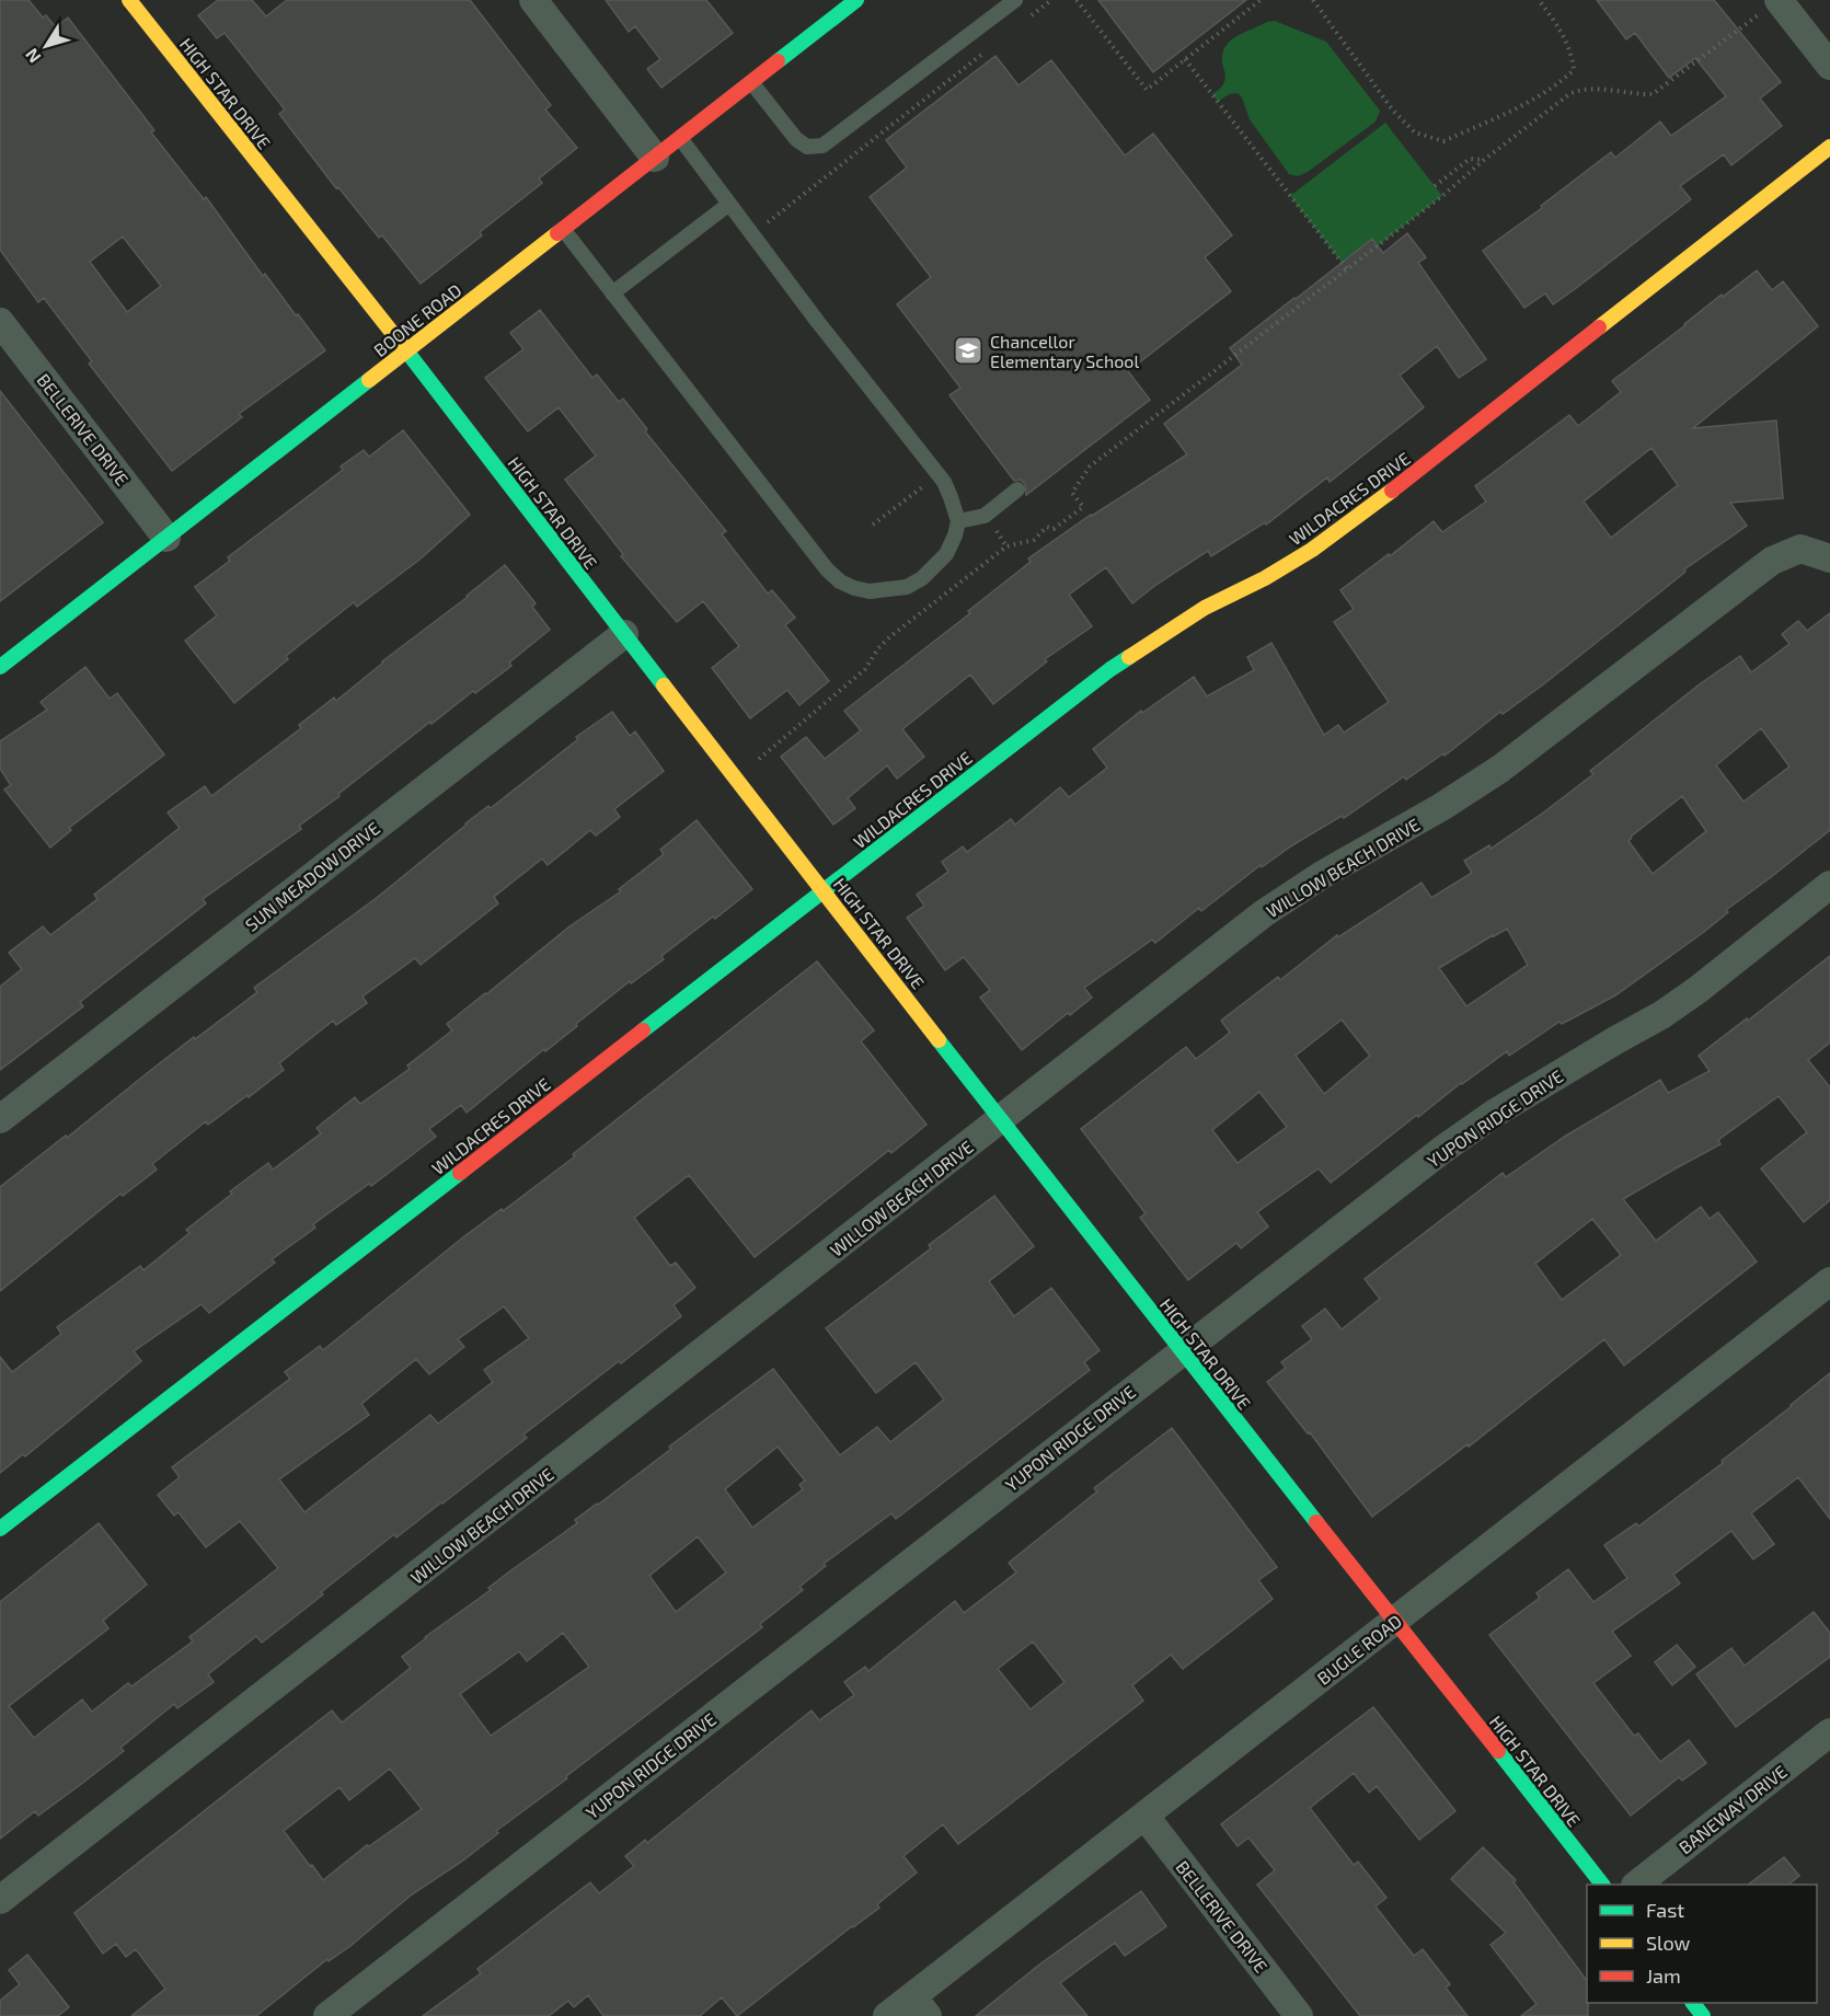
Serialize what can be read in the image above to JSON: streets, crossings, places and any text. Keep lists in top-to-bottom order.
{
  "streets": {
    "street": [
      "HIGH STAR DRIVE",
      "BOONE ROAD",
      "BELLERIVE DRIVE",
      "WILDACRES DRIVE",
      "WILLOW BEACH DRIVE",
      "SUN MEADOW DRIVE",
      "YUPON RIDGE DRIVE",
      "BUGLE ROAD",
      "BANEWAY DRIVE"
    ]
  },
  "crossings": [
    ["HIGH STAR DRIVE", "BOONE ROAD"],
    ["HIGH STAR DRIVE", "WILDACRES DRIVE"],
    ["HIGH STAR DRIVE", "WILLOW BEACH DRIVE"],
    ["HIGH STAR DRIVE", "SUN MEADOW DRIVE"],
    ["HIGH STAR DRIVE", "YUPON RIDGE DRIVE"],
    ["HIGH STAR DRIVE", "BUGLE ROAD"],
    ["BOONE ROAD", "BELLERIVE DRIVE"],
    ["BELLERIVE DRIVE", "BUGLE ROAD"]
  ],
  "places": {
    "school or university": ["Chancellor Elementary School"]
  },
  "legend": ["Fast", "Slow", "Jam"],
  "north": "bottom left"
}
